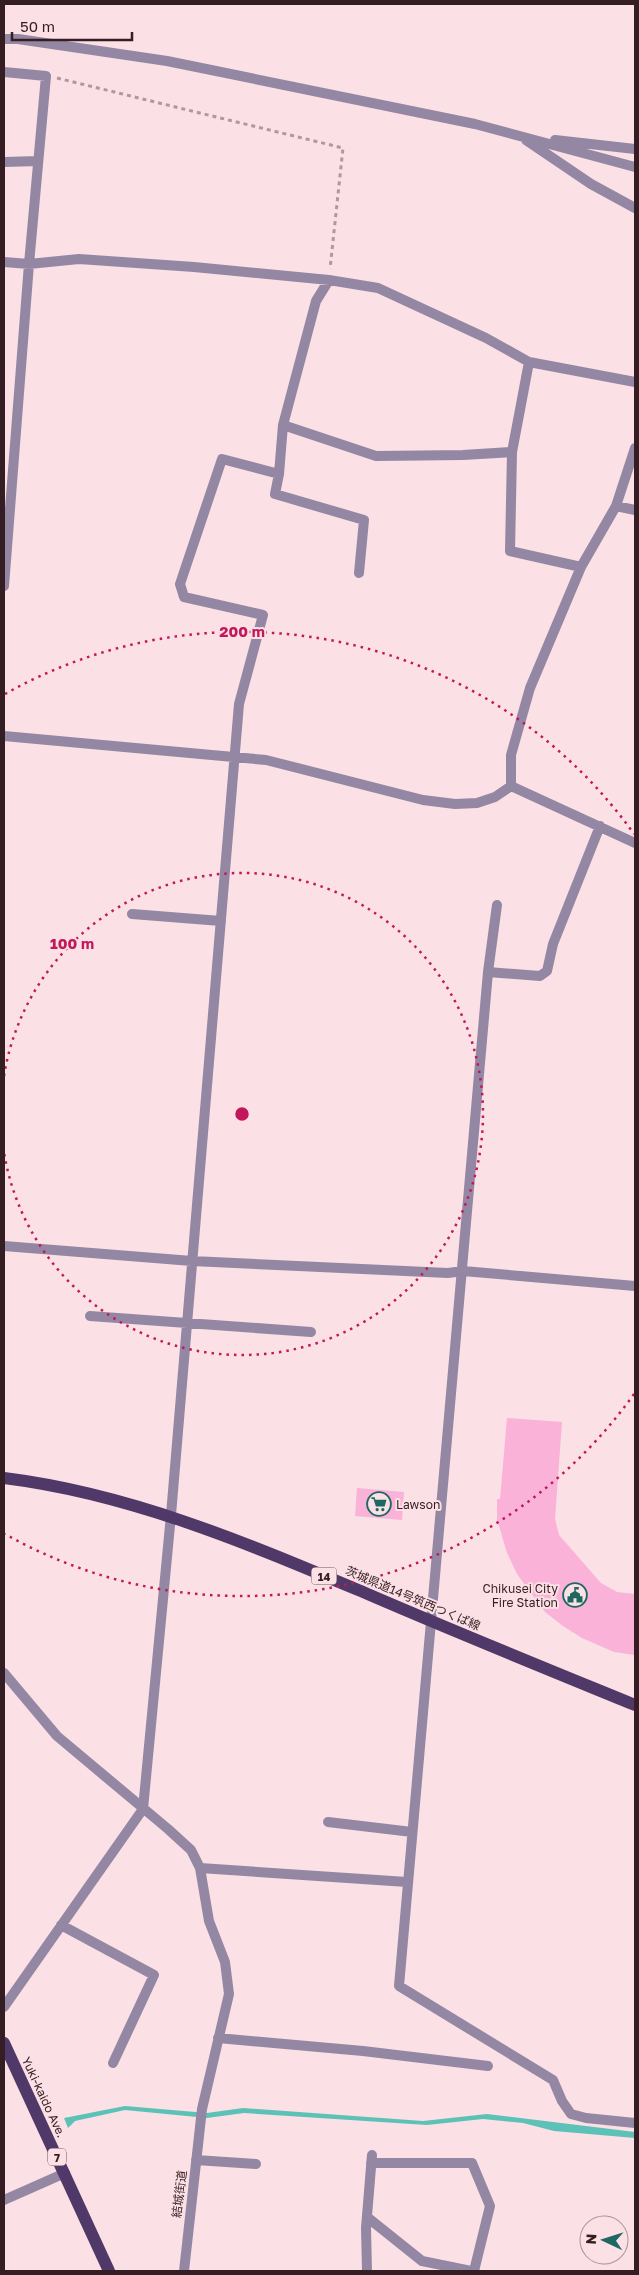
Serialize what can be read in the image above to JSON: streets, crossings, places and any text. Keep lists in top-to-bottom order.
{
  "streets": {
    "main road": [
      "14",
      "茨城県道14号筑西つくば線",
      "Yuki-kaido Ave.",
      "7"
    ],
    "street": ["結城街道"]
  },
  "places": {
    "supermarket": ["Lawson"],
    "public building": ["Chikusei City Fire Station"]
  },
  "scale_bar": "50 m",
  "north": "left",
  "rings": ["200 m", "100 m"]
}
